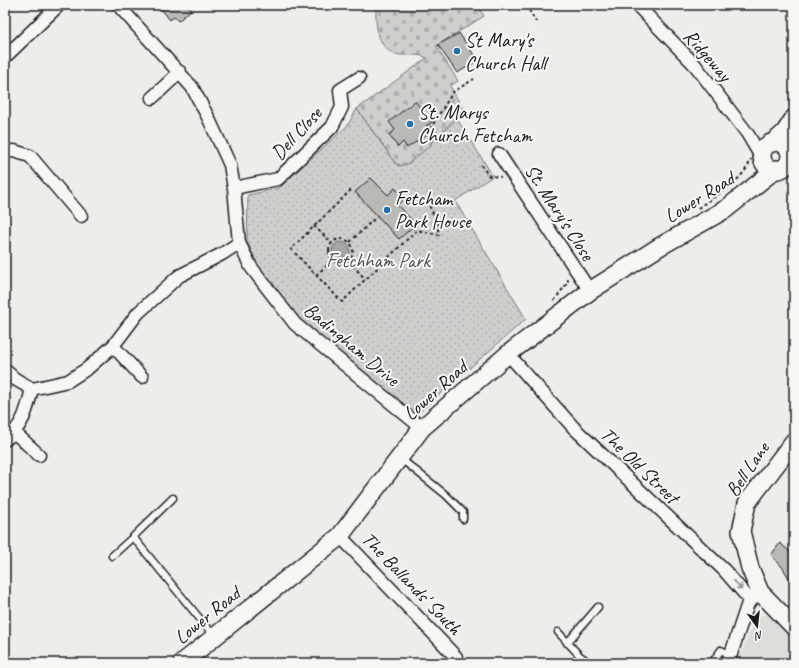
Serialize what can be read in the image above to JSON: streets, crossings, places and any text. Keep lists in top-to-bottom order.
{
  "streets": {
    "street": [
      "Ridgeway",
      "Dell Close",
      "Lower Road",
      "St. Mary's Close",
      "Badingham Drive",
      "The Old Street",
      "Bell Lane",
      "The Ballands' South"
    ]
  },
  "crossings": [
    ["Ridgeway", "Lower Road"],
    ["Dell Close", "Badingham Drive"],
    ["Lower Road", "St. Mary's Close"],
    ["Lower Road", "Badingham Drive"],
    ["Lower Road", "The Old Street"],
    ["Lower Road", "The Ballands' South"],
    ["The Old Street", "Bell Lane"]
  ],
  "one_way": ["The Old Street"],
  "parks": ["Fetchham Park"],
  "places": ["St Mary's Church Hall", "St. Marys Church Fetcham", "Fetcham Park House"],
  "north": "bottom"
}
